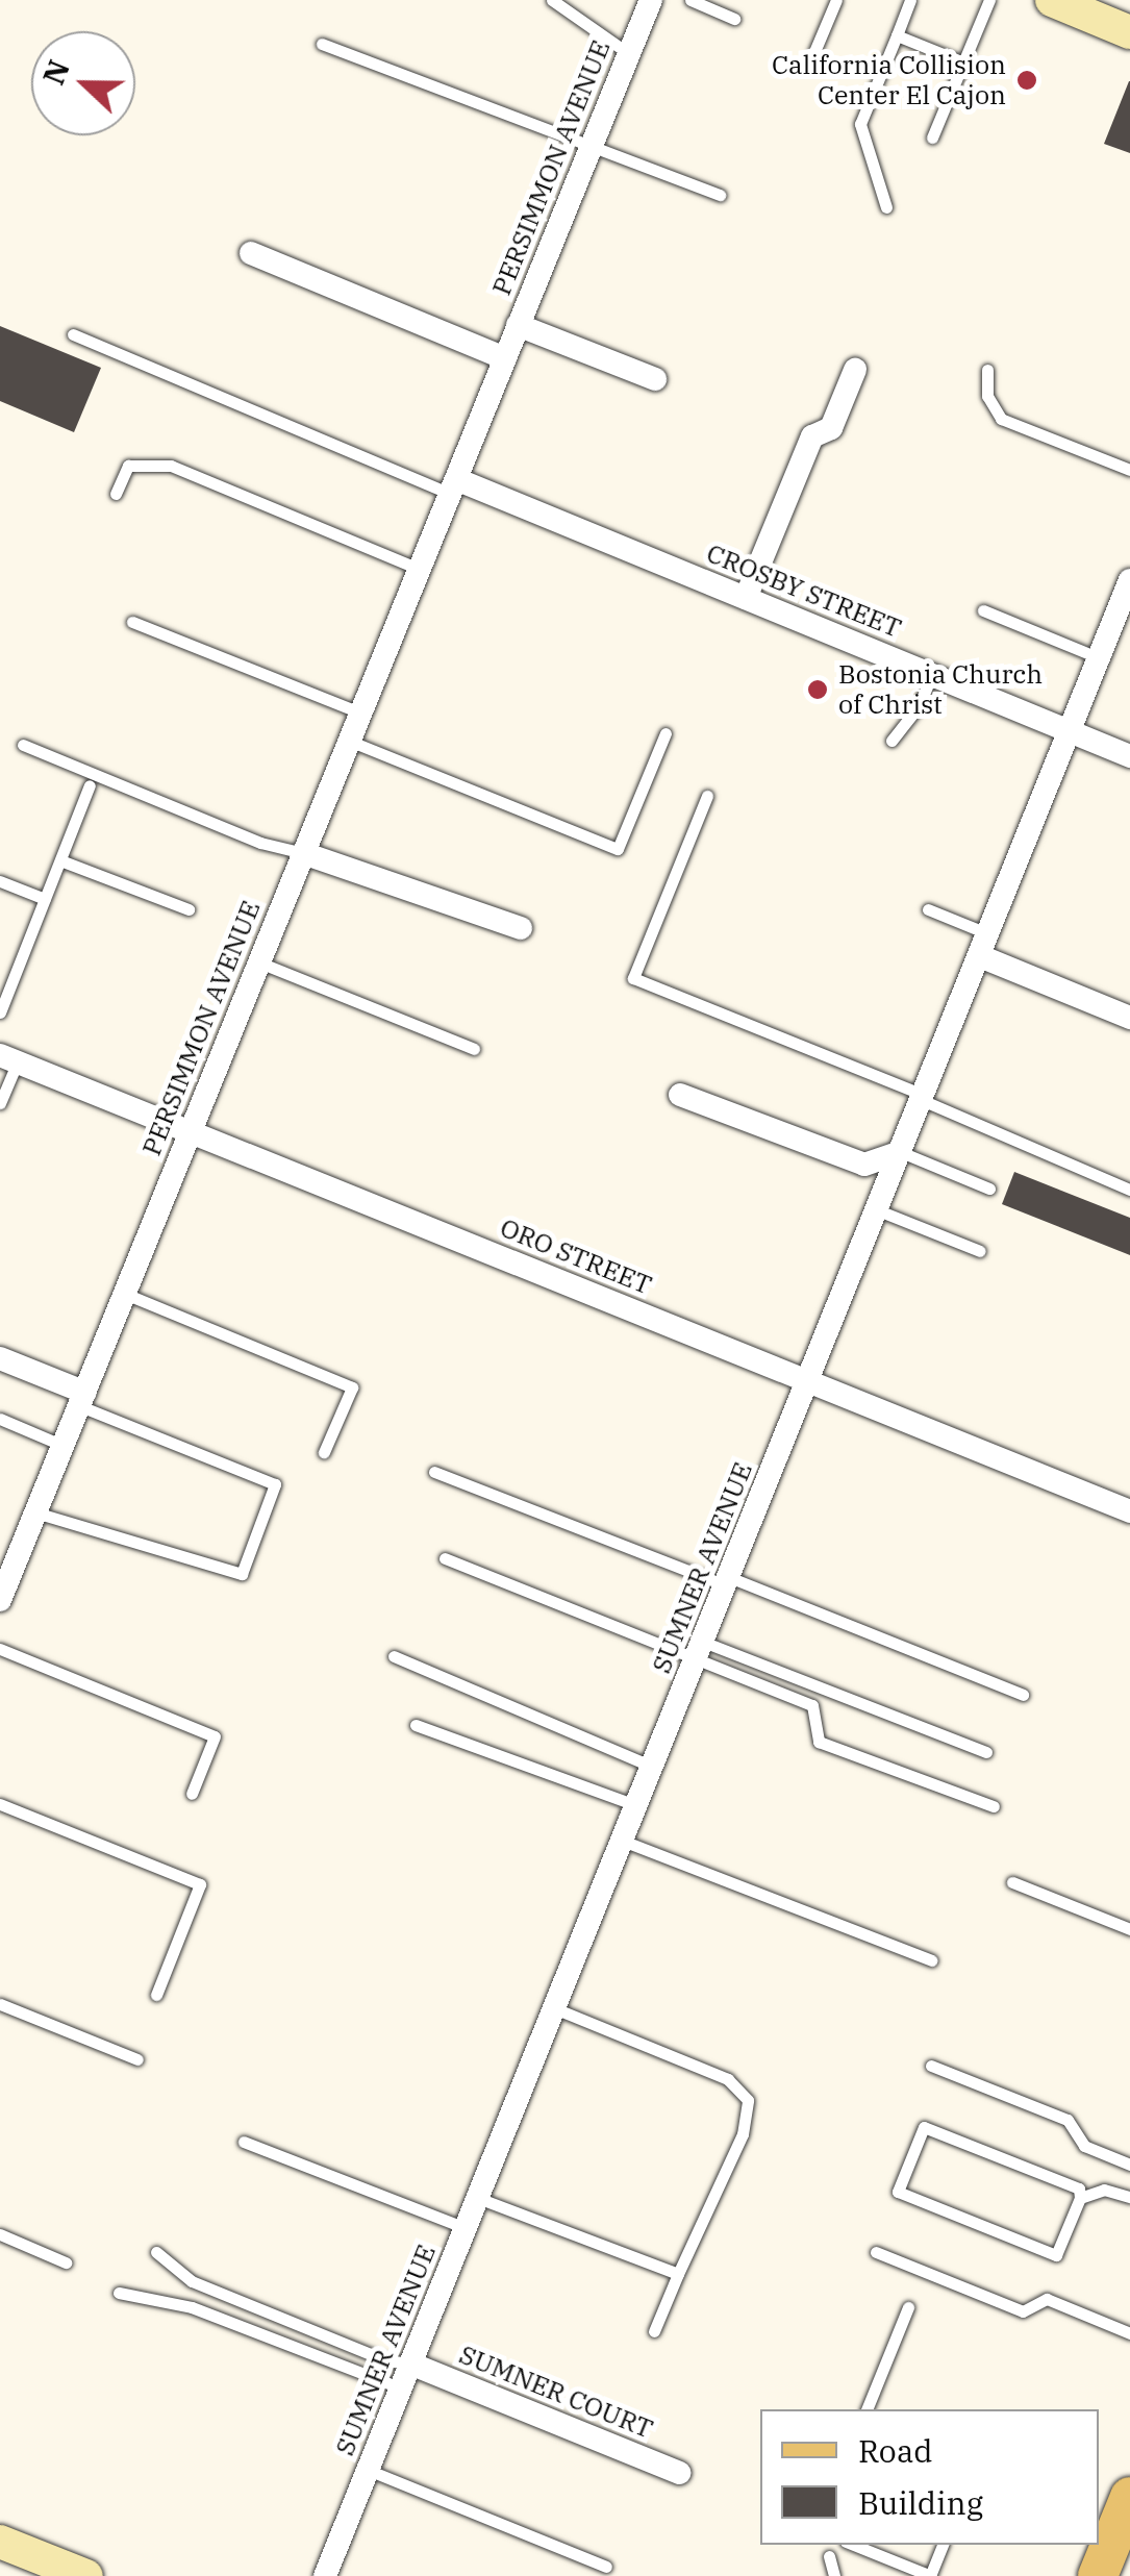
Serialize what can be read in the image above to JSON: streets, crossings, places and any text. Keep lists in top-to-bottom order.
{
  "streets": {
    "street": [
      "PERSIMMON AVENUE",
      "CROSBY STREET",
      "ORO STREET",
      "SUMNER AVENUE",
      "SUMNER COURT"
    ]
  },
  "crossings": [
    ["PERSIMMON AVENUE", "CROSBY STREET"],
    ["PERSIMMON AVENUE", "ORO STREET"],
    ["CROSBY STREET", "SUMNER AVENUE"],
    ["ORO STREET", "SUMNER AVENUE"],
    ["SUMNER AVENUE", "SUMNER COURT"]
  ],
  "places": ["California Collision Center El Cajon", "Bostonia Church of Christ"],
  "legend": ["Road", "Building"],
  "north": "left"
}
